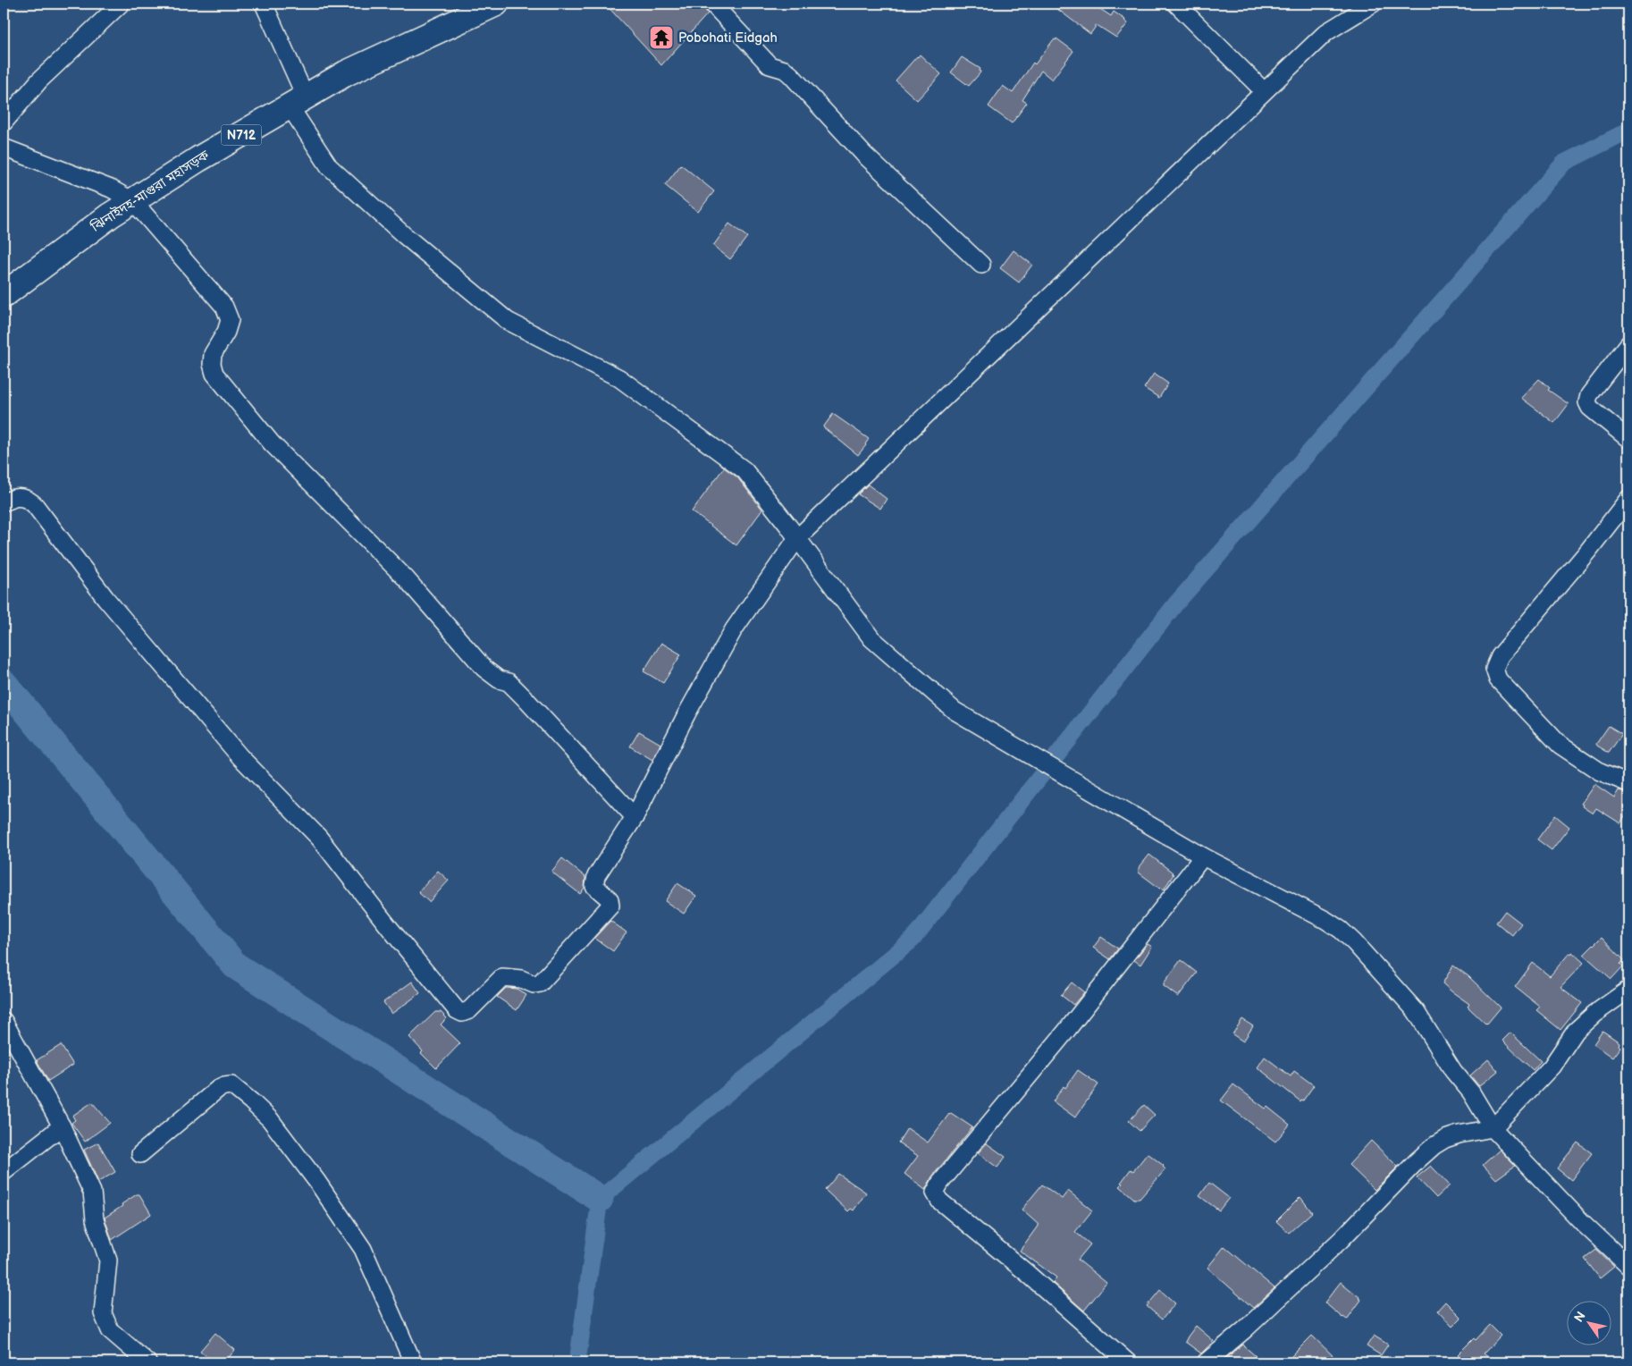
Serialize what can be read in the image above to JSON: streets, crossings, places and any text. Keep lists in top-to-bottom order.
{
  "streets": {
    "highway": ["N712", "ঝিনাইদহ-মাগুরা মহাসড়ক"]
  },
  "places": {
    "temple": ["Pobohati Eidgah"]
  },
  "north": "top left"
}
